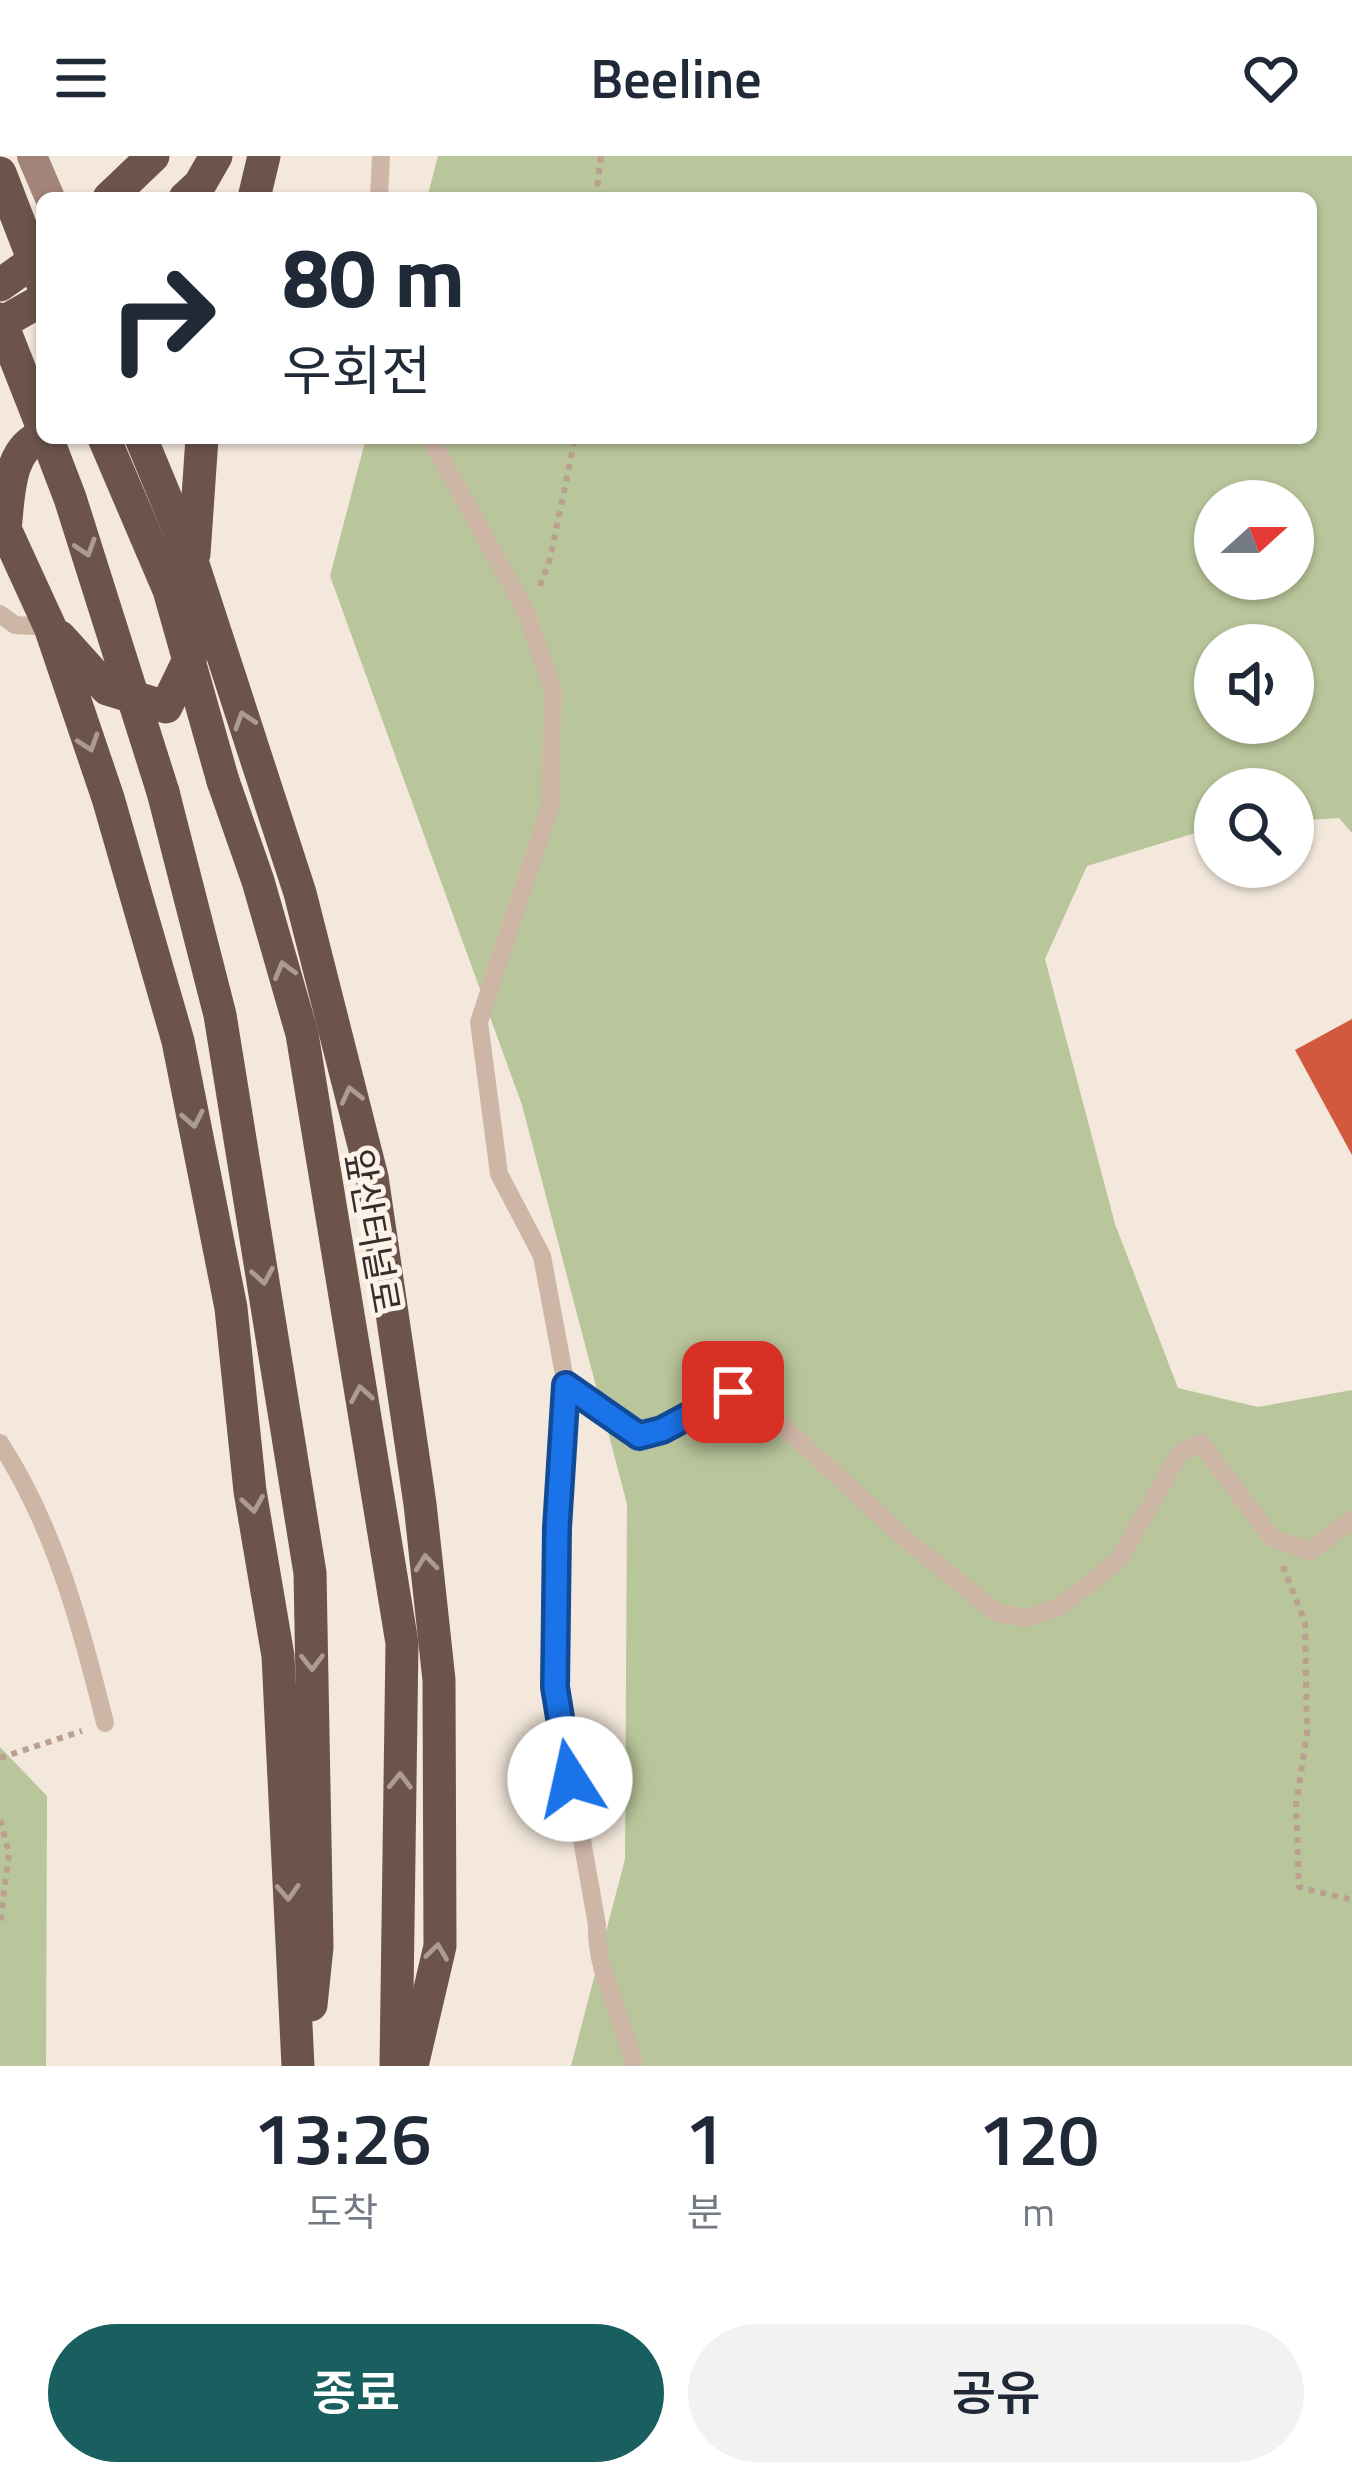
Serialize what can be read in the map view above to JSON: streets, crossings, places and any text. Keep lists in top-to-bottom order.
{
  "streets": {
    "highway": ["앞산터널로"]
  },
  "north": "right",
  "page": {
    "header": "Beeline",
    "turn": ["80 m", "우회전"],
    "eta": [
      "13:26",
      "도착",
      "1",
      "분",
      "120",
      "m"
    ],
    "buttons": ["종료", "공유"]
  }
}
